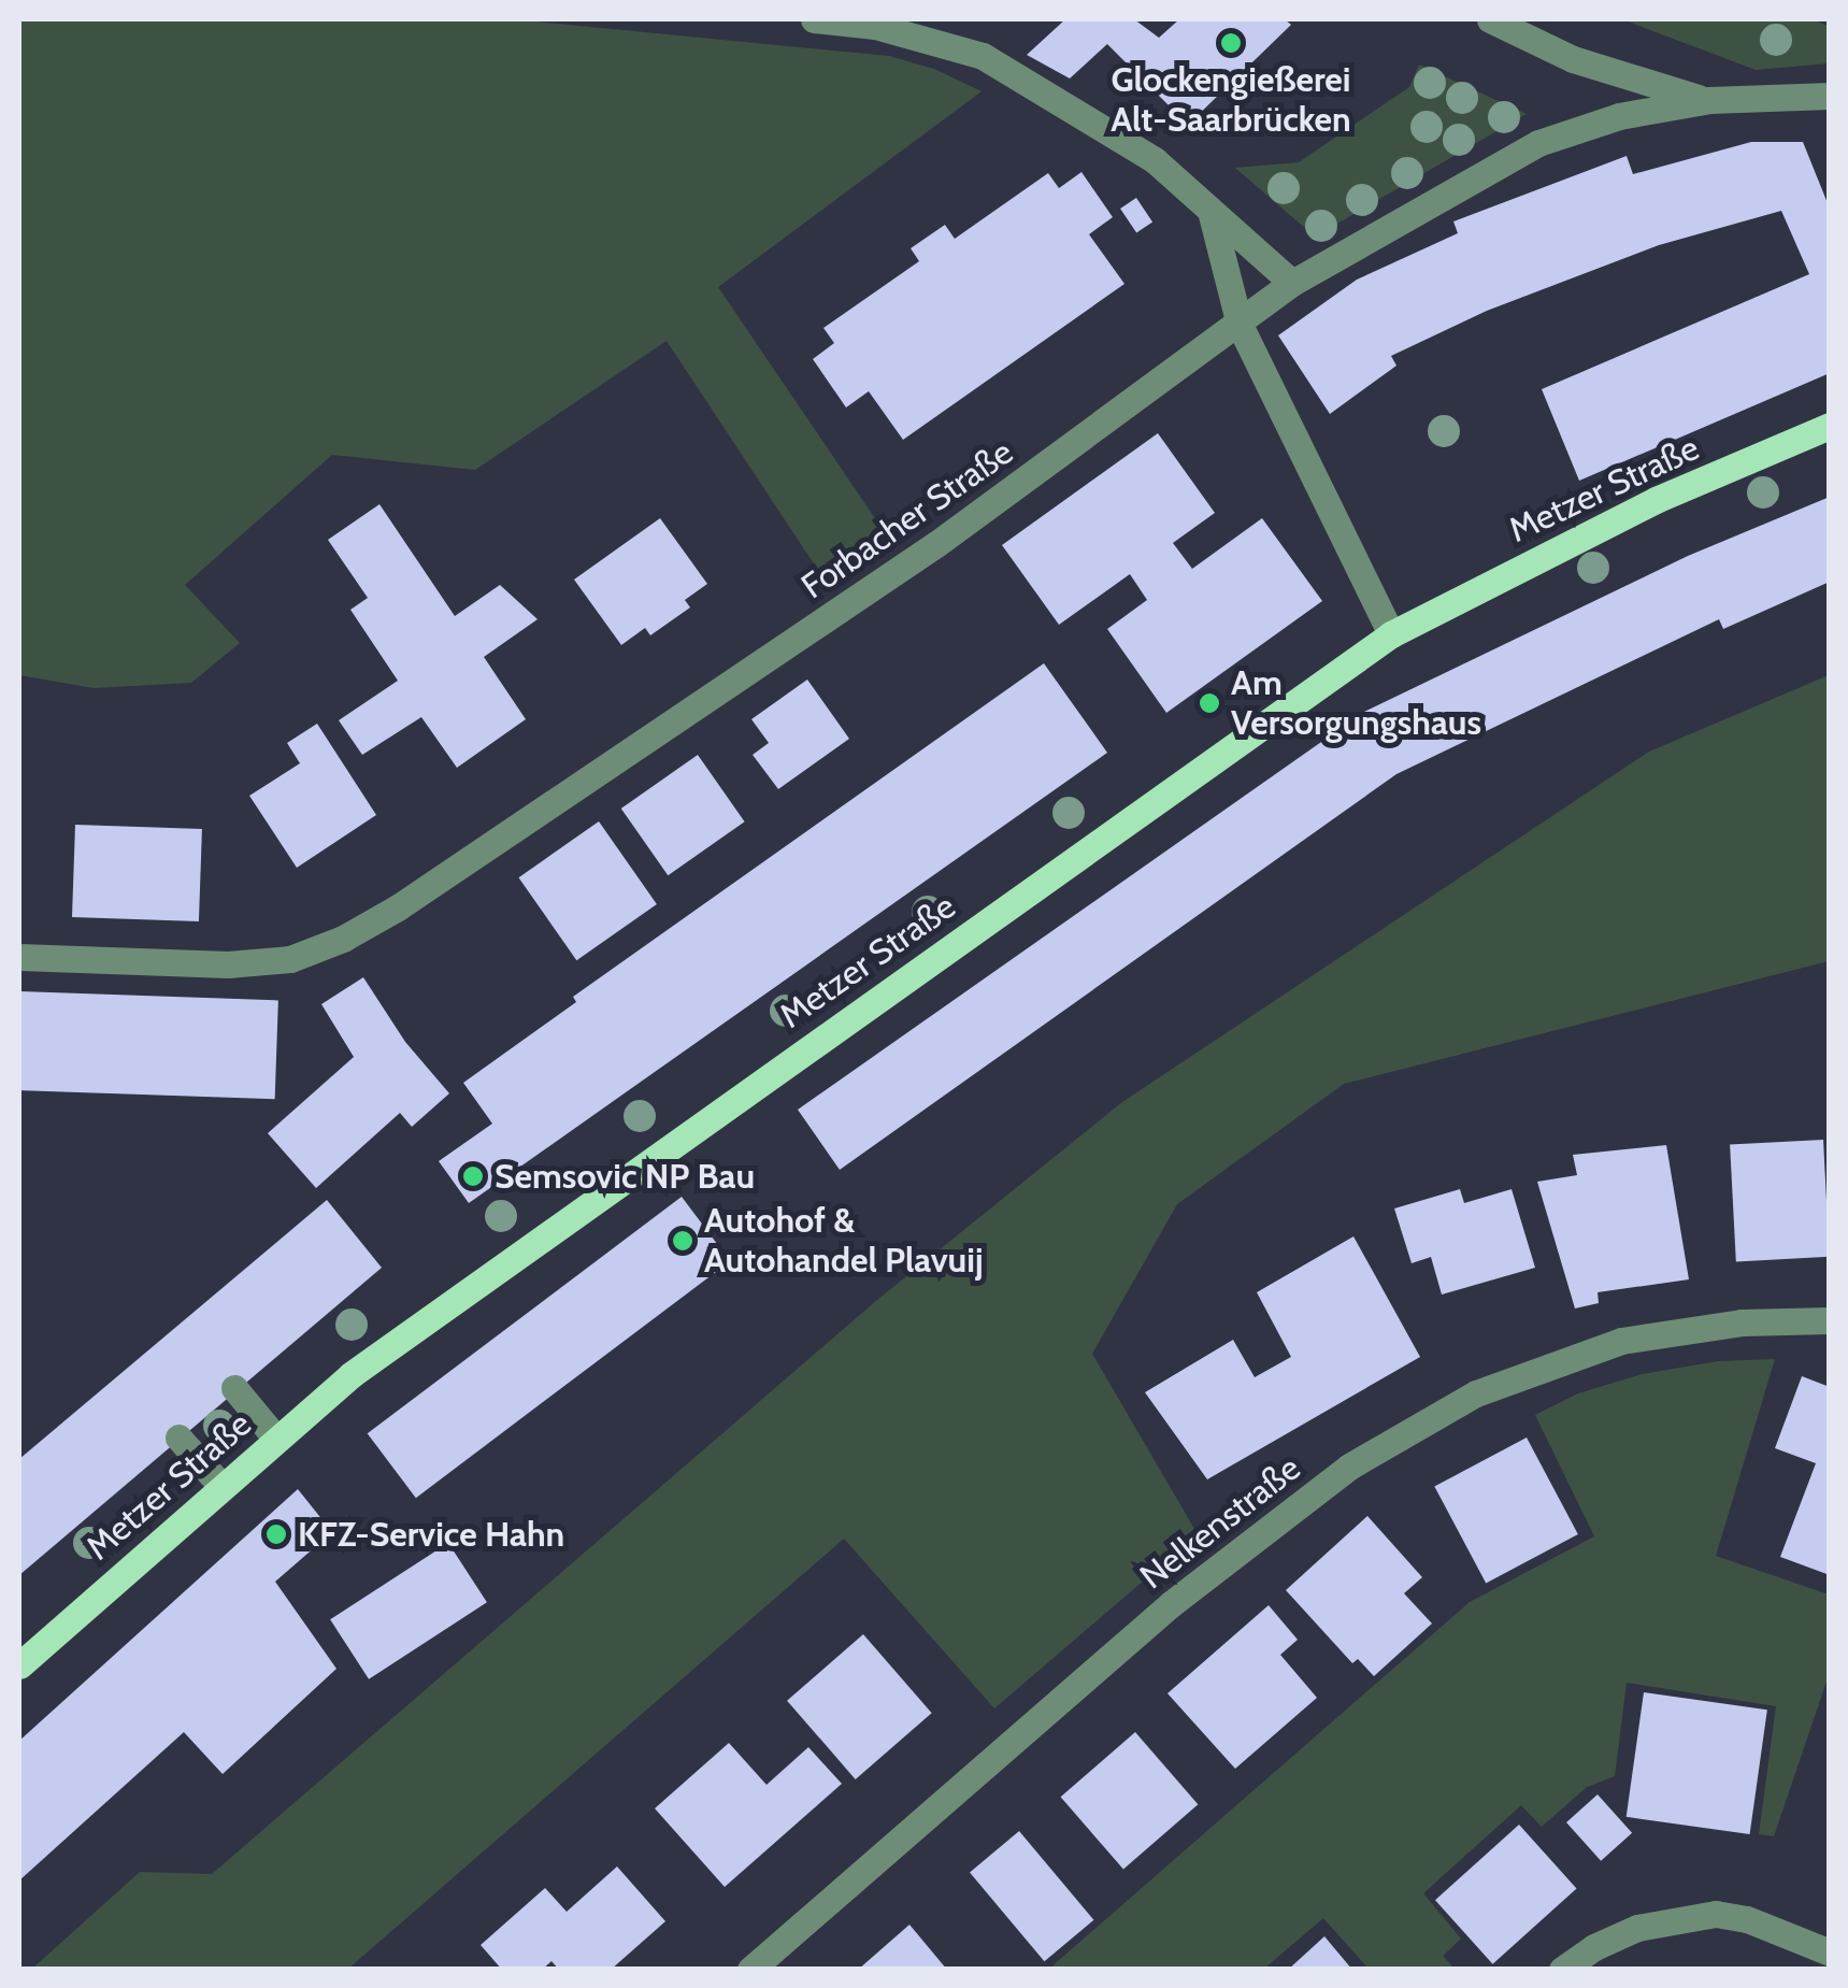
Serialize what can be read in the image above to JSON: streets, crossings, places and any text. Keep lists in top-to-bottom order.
{
  "streets": {
    "main road": ["Metzer Straße"],
    "street": ["Forbacher Straße", "Nelkenstraße"]
  },
  "places": [
    "Glockengießerei Alt-Saarbrücken",
    "Am Versorgungshaus",
    "Semsovic NP Bau",
    "Autohof & Autohandel Plavuij",
    "KFZ-Service Hahn"
  ]
}
